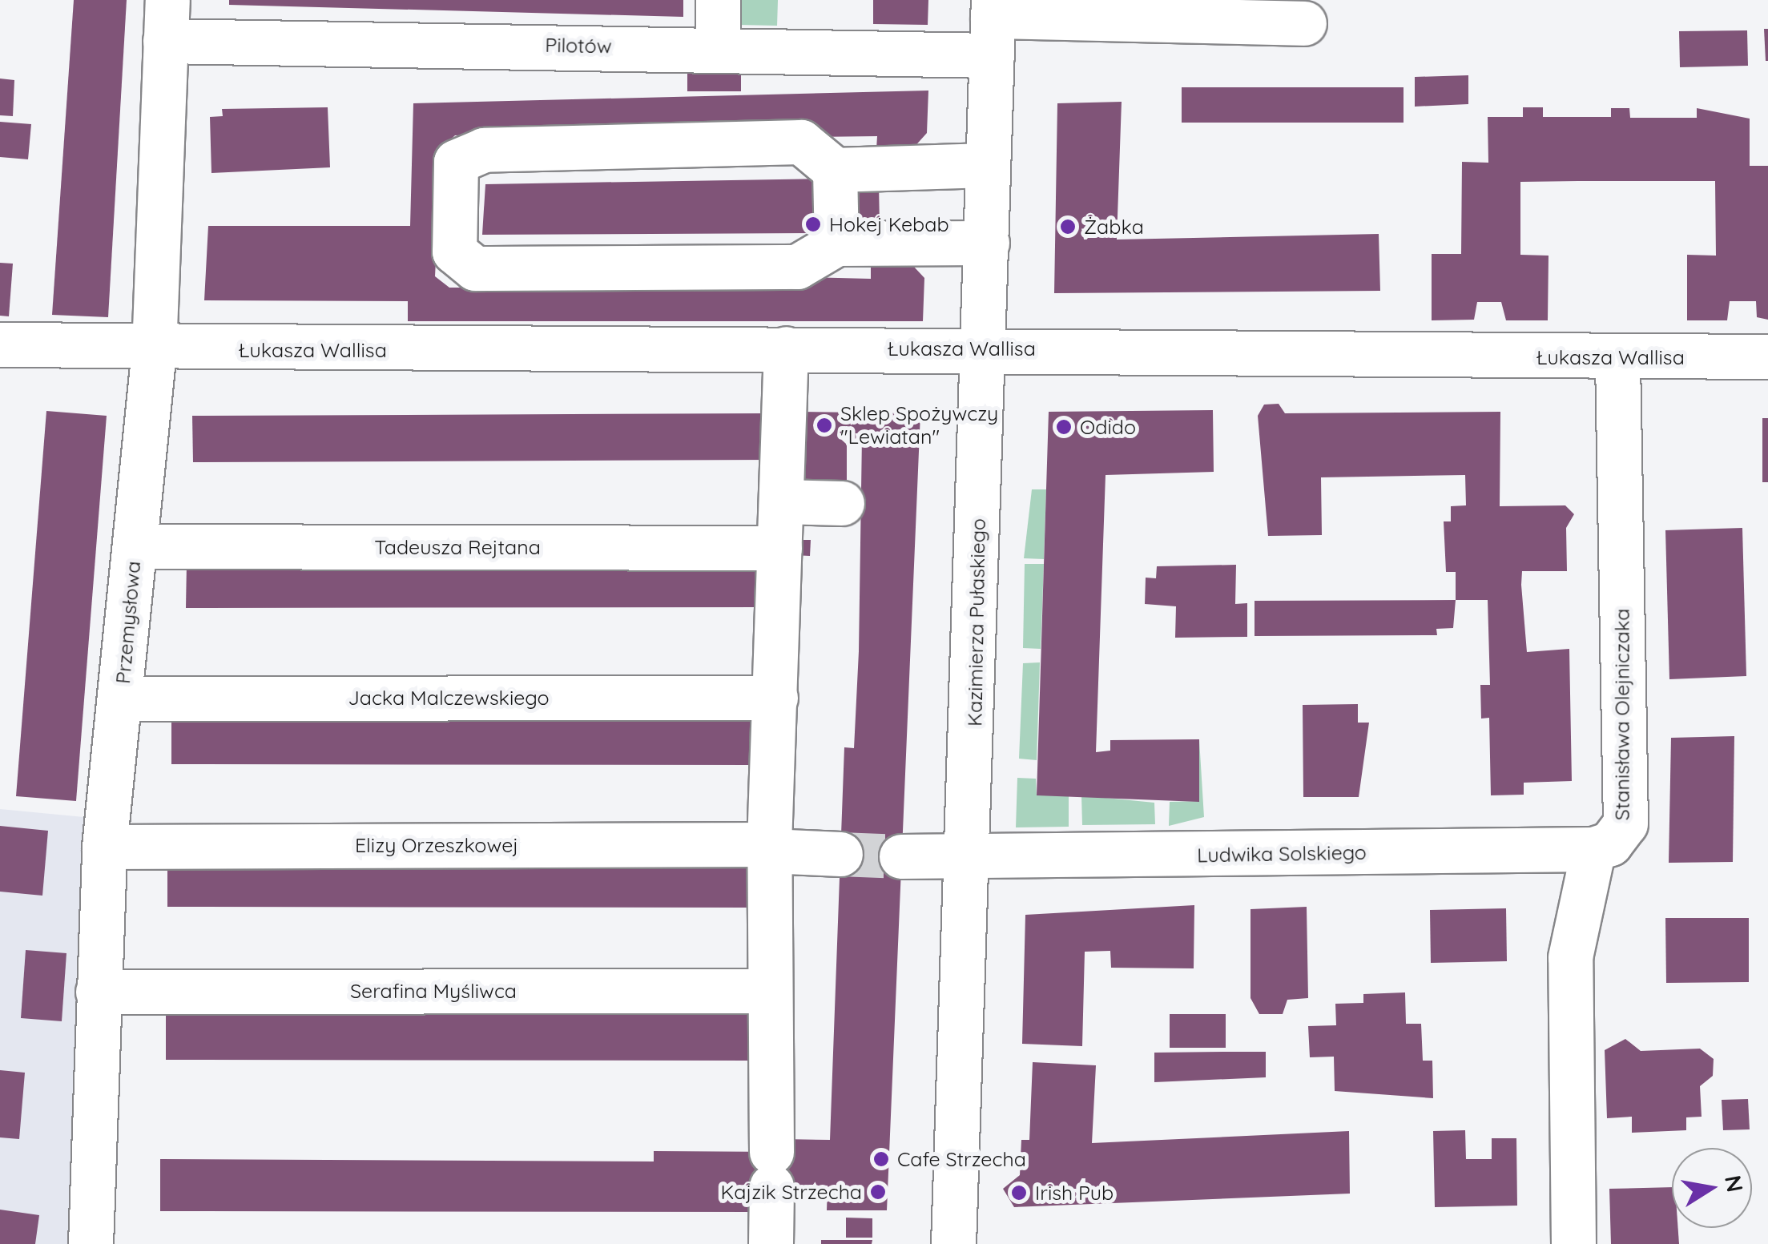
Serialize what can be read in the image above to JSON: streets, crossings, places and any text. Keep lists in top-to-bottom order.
{
  "streets": {
    "street": [
      "Pilotów",
      "Łukasza Wallisa",
      "Tadeusza Rejtana",
      "Przemysłowa",
      "Kazimierza Pułaskiego",
      "Jacka Malczewskiego",
      "Stanisława Olejniczaka",
      "Elizy Orzeszkowej",
      "Ludwika Solskiego",
      "Serafina Myśliwca"
    ]
  },
  "crossings": [
    ["Pilotów", "Przemysłowa"],
    ["Pilotów", "Kazimierza Pułaskiego"],
    ["Łukasza Wallisa", "Przemysłowa"],
    ["Łukasza Wallisa", "Kazimierza Pułaskiego"],
    ["Łukasza Wallisa", "Stanisława Olejniczaka"],
    ["Tadeusza Rejtana", "Przemysłowa"],
    ["Przemysłowa", "Jacka Malczewskiego"],
    ["Przemysłowa", "Elizy Orzeszkowej"],
    ["Przemysłowa", "Serafina Myśliwca"],
    ["Kazimierza Pułaskiego", "Ludwika Solskiego"],
    ["Stanisława Olejniczaka", "Ludwika Solskiego"]
  ],
  "places": [
    "Hokej Kebab",
    "Żabka",
    "Sklep Spożywczy \"Lewiatan\"",
    "Odido",
    "Cafe Strzecha",
    "Kajzik Strzecha",
    "Irish Pub"
  ],
  "north": "right"
}
